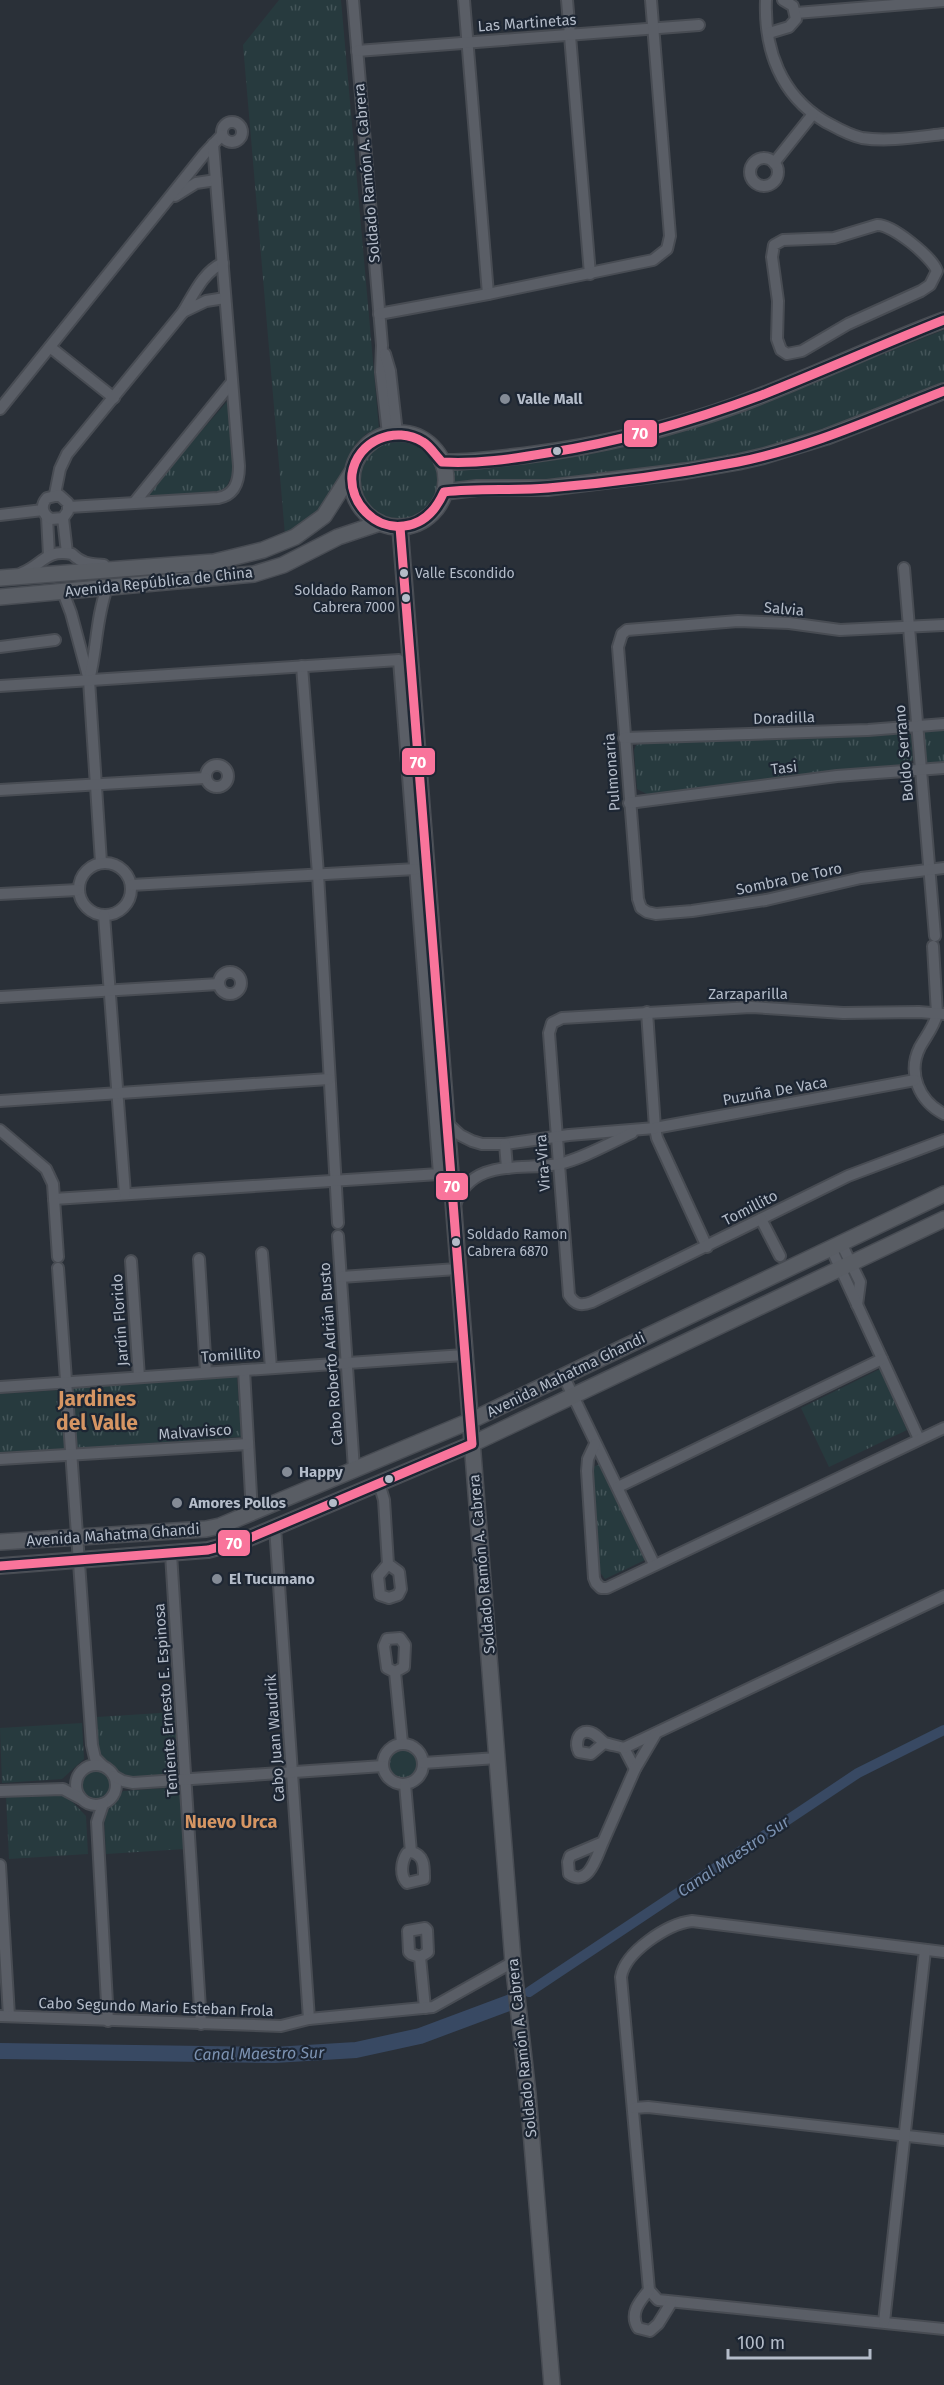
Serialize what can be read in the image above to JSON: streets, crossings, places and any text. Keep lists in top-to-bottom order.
{
  "streets": {
    "main road": ["Soldado Ramón A. Cabrera", "Avenida República de China", "Avenida Mahatma Ghandi"],
    "street": [
      "Las Martinetas",
      "Salvia",
      "Doradilla",
      "Boldo Serrano",
      "Tasi",
      "Pulmonaria",
      "Sombra De Toro",
      "Zarzaparilla",
      "Puzuña De Vaca",
      "Vira-Vira",
      "Tomillito",
      "Jardín Florido",
      "Cabo Roberto Adrián Busto",
      "Malvavisco",
      "Teniente Ernesto E. Espinosa",
      "Cabo Juan Waudrik",
      "Cabo Segundo Mario Esteban Frola"
    ]
  },
  "crossings": [
    ["Las Martinetas", "Soldado Ramón A. Cabrera"],
    ["Soldado Ramón A. Cabrera", "Avenida República de China"],
    ["Soldado Ramón A. Cabrera", "Tomillito"],
    ["Soldado Ramón A. Cabrera", "Avenida Mahatma Ghandi"],
    ["Soldado Ramón A. Cabrera", "Cabo Segundo Mario Esteban Frola"],
    ["Salvia", "Boldo Serrano"],
    ["Salvia", "Pulmonaria"],
    ["Doradilla", "Boldo Serrano"],
    ["Doradilla", "Pulmonaria"],
    ["Boldo Serrano", "Tasi"],
    ["Boldo Serrano", "Sombra De Toro"],
    ["Boldo Serrano", "Zarzaparilla"],
    ["Boldo Serrano", "Puzuña De Vaca"],
    ["Tasi", "Pulmonaria"],
    ["Pulmonaria", "Sombra De Toro"],
    ["Zarzaparilla", "Vira-Vira"],
    ["Vira-Vira", "Tomillito"],
    ["Tomillito", "Jardín Florido"],
    ["Tomillito", "Cabo Roberto Adrián Busto"],
    ["Cabo Roberto Adrián Busto", "Avenida Mahatma Ghandi"],
    ["Avenida Mahatma Ghandi", "Teniente Ernesto E. Espinosa"],
    ["Avenida Mahatma Ghandi", "Cabo Juan Waudrik"],
    ["Teniente Ernesto E. Espinosa", "Cabo Segundo Mario Esteban Frola"],
    ["Cabo Juan Waudrik", "Cabo Segundo Mario Esteban Frola"]
  ],
  "districts": ["Jardines del Valle", "Nuevo Urca"],
  "water": ["Canal Maestro Sur"],
  "places": [
    "Valle Mall",
    "Valle Escondido",
    "Soldado Ramon Cabrera 7000",
    "Soldado Ramon Cabrera 6870",
    "Happy",
    "Amores Pollos",
    "El Tucumano"
  ],
  "lines": ["transit line 70"],
  "scale_bar": "100 m"
}
